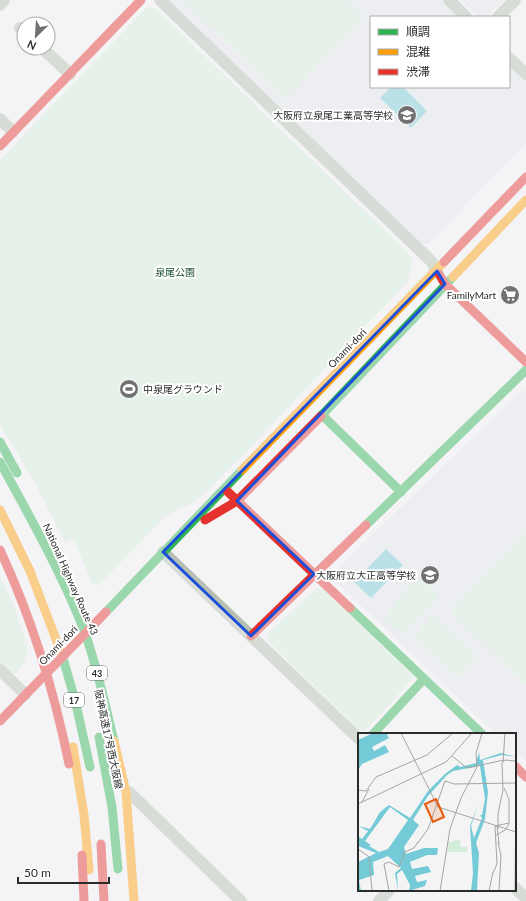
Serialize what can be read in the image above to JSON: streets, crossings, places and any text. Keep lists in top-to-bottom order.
{
  "streets": {
    "main road": [
      "Onami-dori",
      "National Highway Route 43",
      "43",
      "17",
      "阪神高速17号西大阪線"
    ]
  },
  "parks": ["泉尾公園"],
  "places": {
    "school or university": ["大阪府立泉尾工業高等学校", "大阪府立大正高等学校"],
    "supermarket": ["FamilyMart"],
    "sports": ["中泉尾グラウンド"]
  },
  "legend": ["順調", "混雑", "渋滞"],
  "scale_bar": "50 m",
  "north": "bottom left"
}
